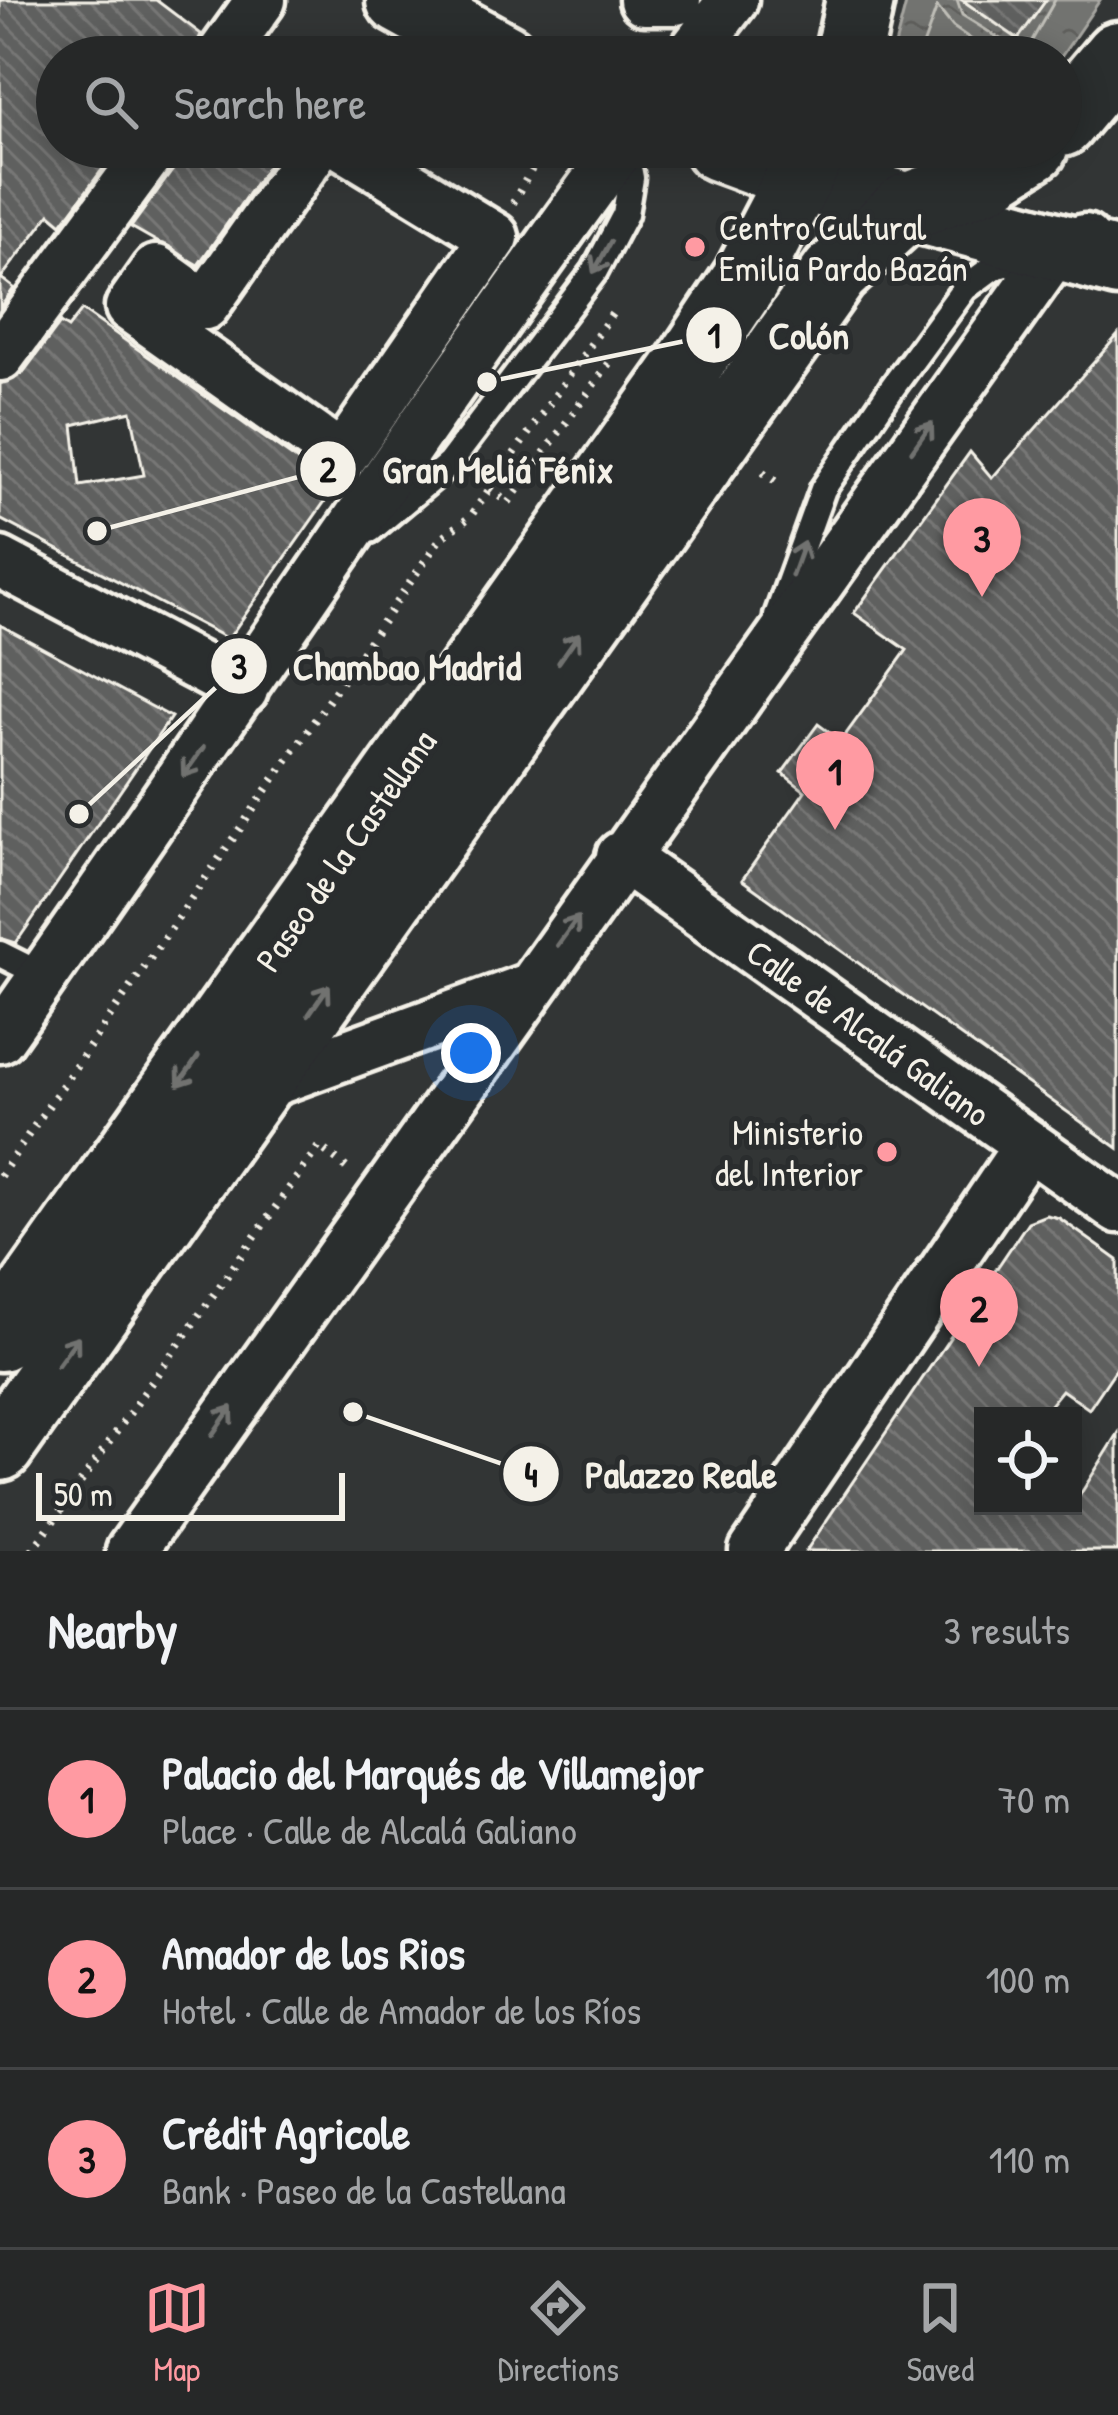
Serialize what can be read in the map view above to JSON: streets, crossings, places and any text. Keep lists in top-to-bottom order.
{
  "streets": {
    "main road": ["Paseo de la Castellana"],
    "street": ["Calle de Alcalá Galiano"]
  },
  "places": [
    "Centro Cultural Emilia Pardo Bazán",
    "Colón",
    "Gran Meliá Fénix",
    "Chambao Madrid",
    "Ministerio del Interior",
    "Palazzo Reale"
  ],
  "scale_bar": "50 m",
  "page": {
    "search": "Search here",
    "pins": ["3", "1", "2"],
    "scale": "50 m",
    "heading": ["Nearby", "3 results"],
    "list": [
      {
        "mark": "1",
        "name": "Palacio del Marqués de Villamejor",
        "note": "Place · Calle de Alcalá Galiano",
        "value": "70 m"
      },
      {
        "mark": "2",
        "name": "Amador de los Rios",
        "note": "Hotel · Calle de Amador de los Ríos",
        "value": "100 m"
      },
      {
        "mark": "3",
        "name": "Crédit Agricole",
        "note": "Bank · Paseo de la Castellana",
        "value": "110 m"
      }
    ],
    "nav": ["Map", "Directions", "Saved"]
  }
}
